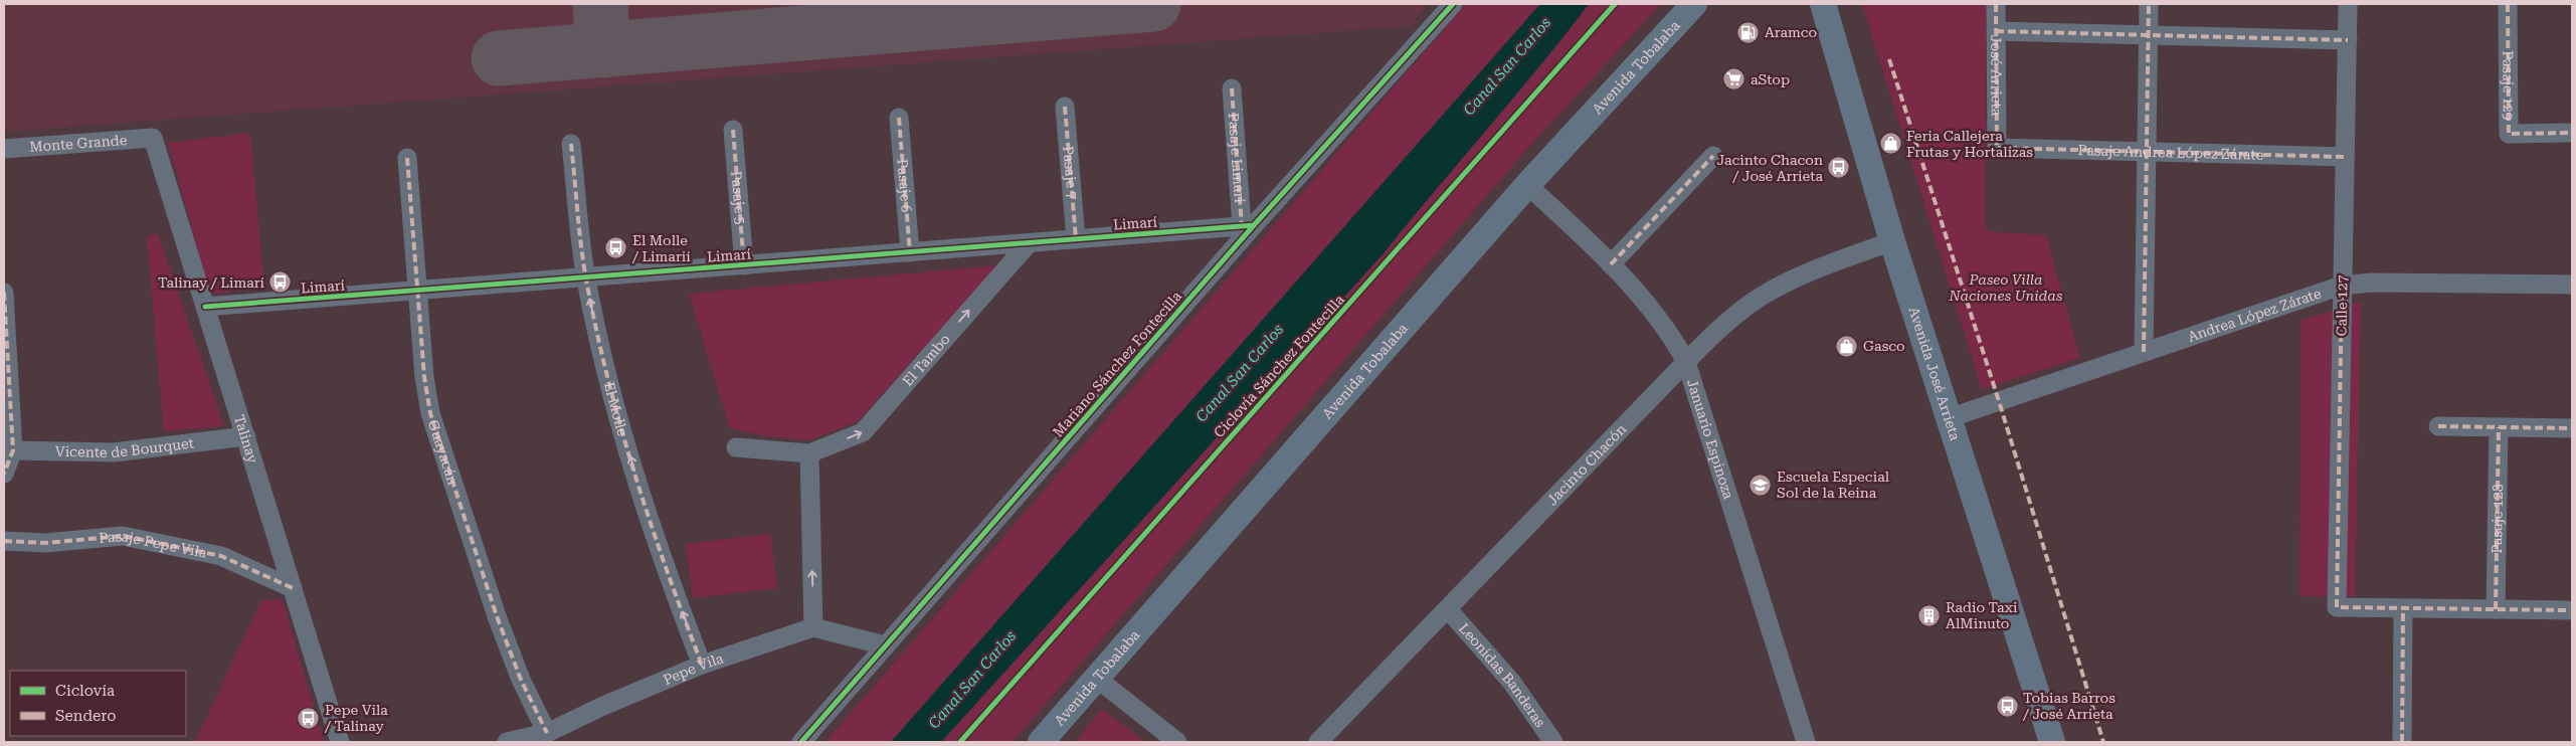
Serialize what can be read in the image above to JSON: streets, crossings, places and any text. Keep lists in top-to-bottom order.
{
  "streets": {
    "main road": ["Avenida Tobalaba", "Avenida José Arrieta"],
    "street": [
      "José Arrieta",
      "Pasaje 129",
      "Monte Grande",
      "Pasaje Andrea López Zárate",
      "Pasaje Limarí",
      "Pasaje 7",
      "Pasaje 6",
      "Pasaje 5",
      "Limarí",
      "Calle 127",
      "Andrea López Zárate",
      "El Tambo",
      "Mariano Sánchez Fontecilla",
      "El Molle",
      "Januario Espinoza",
      "Talinay",
      "Vicente de Bourquet",
      "Guayacán",
      "Jacinto Chacón",
      "Pasaje 128",
      "Pasaje Pepe Vila",
      "Pepe Vila",
      "Leonidas Banderas"
    ],
    "cycle path": ["Ciclovía Sánchez Fontecilla"]
  },
  "crossings": [
    ["Avenida Tobalaba", "Januario Espinoza"],
    ["José Arrieta", "Pasaje Andrea López Zárate"],
    ["Monte Grande", "Talinay"],
    ["Pasaje Andrea López Zárate", "Calle 127"],
    ["Pasaje Limarí", "Limarí"],
    ["Pasaje Limarí", "Mariano Sánchez Fontecilla"],
    ["Pasaje 7", "Limarí"],
    ["Pasaje 6", "Limarí"],
    ["Pasaje 5", "Limarí"],
    ["Limarí", "El Tambo"],
    ["Limarí", "Mariano Sánchez Fontecilla"],
    ["Limarí", "El Molle"],
    ["Limarí", "Talinay"],
    ["Limarí", "Guayacán"],
    ["Calle 127", "Andrea López Zárate"],
    ["Andrea López Zárate", "Avenida José Arrieta"],
    ["Avenida José Arrieta", "Jacinto Chacón"],
    ["El Molle", "Pepe Vila"],
    ["Januario Espinoza", "Jacinto Chacón"],
    ["Talinay", "Vicente de Bourquet"],
    ["Talinay", "Pasaje Pepe Vila"],
    ["Guayacán", "Pepe Vila"],
    ["Jacinto Chacón", "Leonidas Banderas"]
  ],
  "one_way": ["El Tambo"],
  "water": ["Canal San Carlos"],
  "parks": ["Paseo Villa Naciones Unidas"],
  "places": {
    "fuel station": ["Aramco"],
    "supermarket": ["aStop"],
    "shop": ["Feria Callejera Frutas y Hortalizas", "Gasco"],
    "bus stop": [
      "Jacinto Chacon / José Arrieta",
      "El Molle / Limarií",
      "Talinay / Limarí",
      "Tobias Barros / José Arrieta",
      "Pepe Vila / Talinay"
    ],
    "school or university": ["Escuela Especial Sol de la Reina"],
    "building": ["Radio Taxi AlMinuto"]
  },
  "legend": ["Ciclovía", "Sendero"]
}
